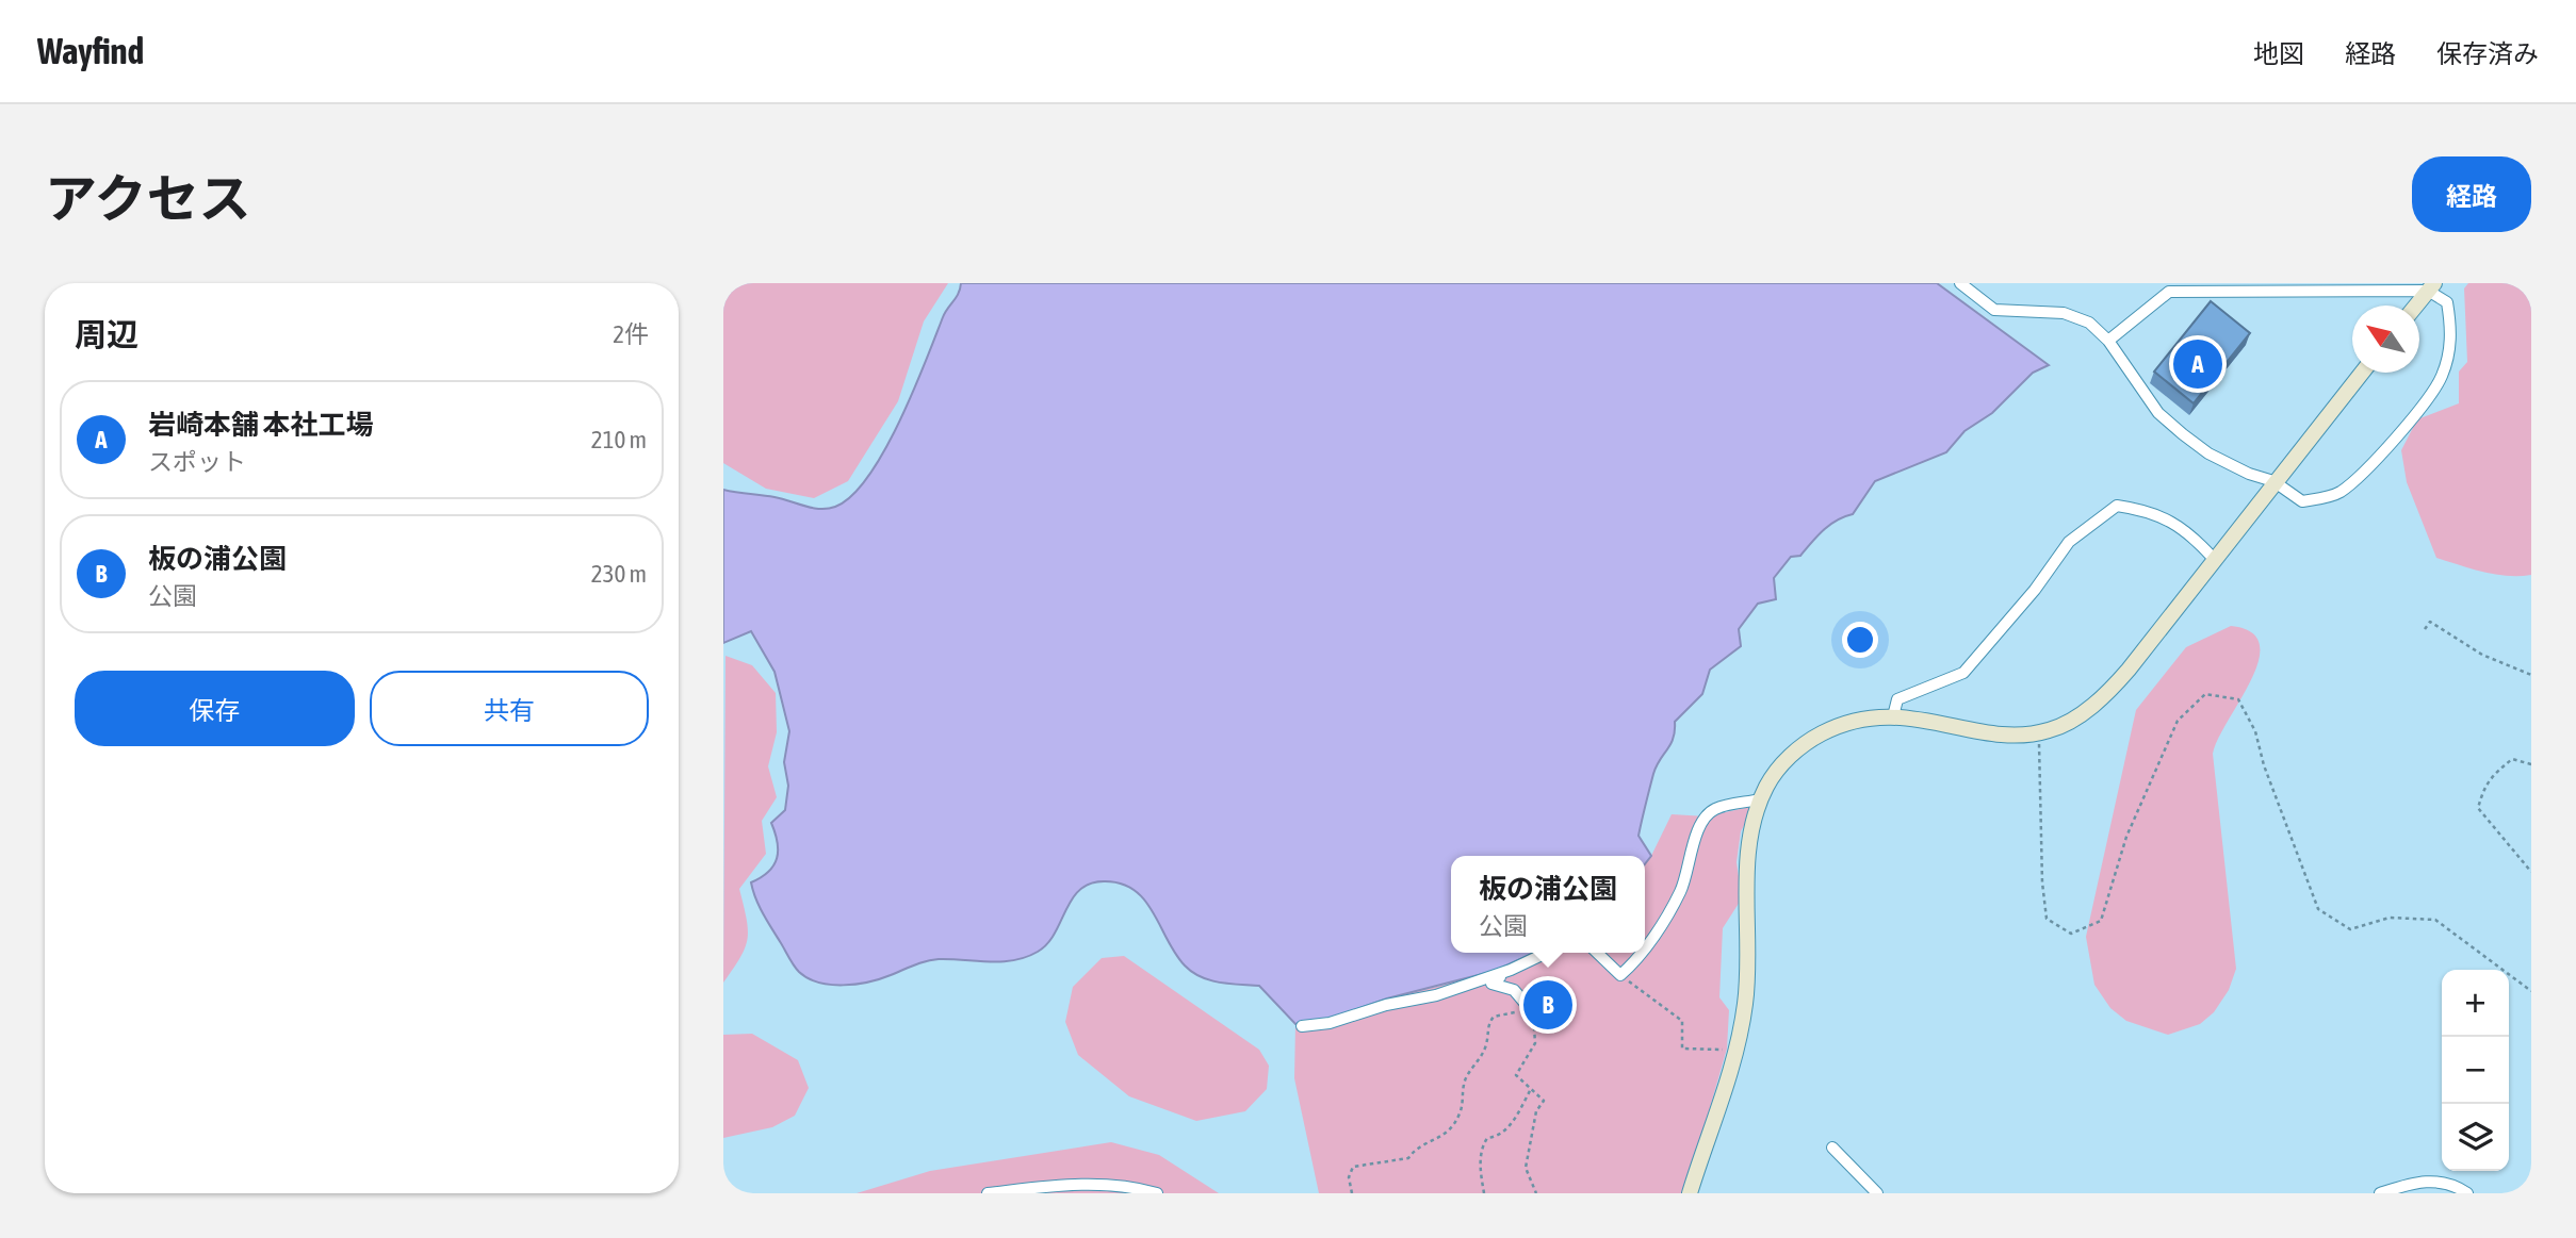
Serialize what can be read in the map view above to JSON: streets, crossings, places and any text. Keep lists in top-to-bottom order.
{
  "north": "top left",
  "page": {
    "header": "Wayfind",
    "nav": ["地図", "経路", "保存済み"],
    "title": "アクセス",
    "buttons": [
      "経路",
      ["保存", "共有"]
    ],
    "heading": ["周辺", "2件"],
    "pins": ["A", "B"],
    "list": [
      {
        "mark": "A",
        "name": "岩崎本舗 本社工場",
        "note": "スポット",
        "value": "210 m"
      },
      {
        "mark": "B",
        "name": "板の浦公園",
        "note": "公園",
        "value": "230 m"
      }
    ],
    "popup": ["板の浦公園", "公園"],
    "map_buttons": ["+", "−"]
  }
}
